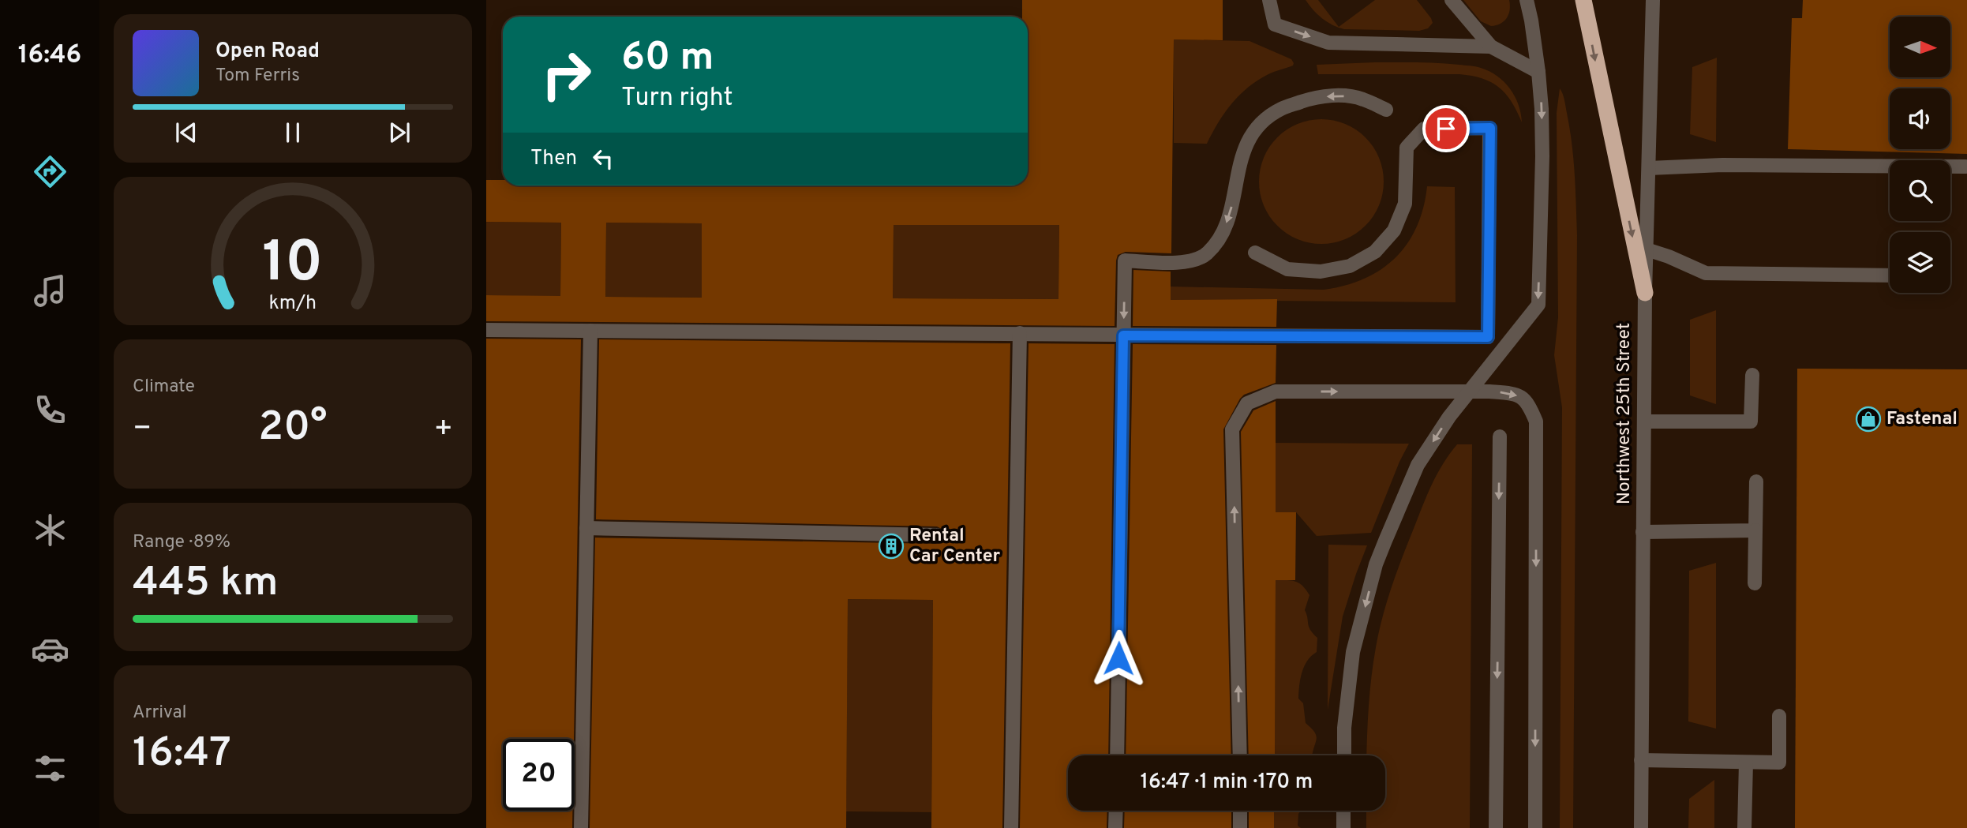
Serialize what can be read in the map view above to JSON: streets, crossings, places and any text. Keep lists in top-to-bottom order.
{
  "streets": {
    "street": ["Northwest 25th Street"]
  },
  "places": {
    "shop": ["Fastenal"],
    "building": ["Rental Car Center"]
  },
  "north": "right",
  "page": {
    "tabs": "16:46",
    "turn": ["60 m", "Turn right"],
    "song": ["Open Road", "Tom Ferris"],
    "then": "Then",
    "tile": [
      "Climate",
      ["Range · 89%", "445 km"],
      ["Arrival", "16:47"]
    ],
    "heat": ["−", "20°", "+"],
    "limit": "20",
    "trip": "16:47 · 1 min · 170 m",
    "gauge": ["10", "km/h"]
  }
}
